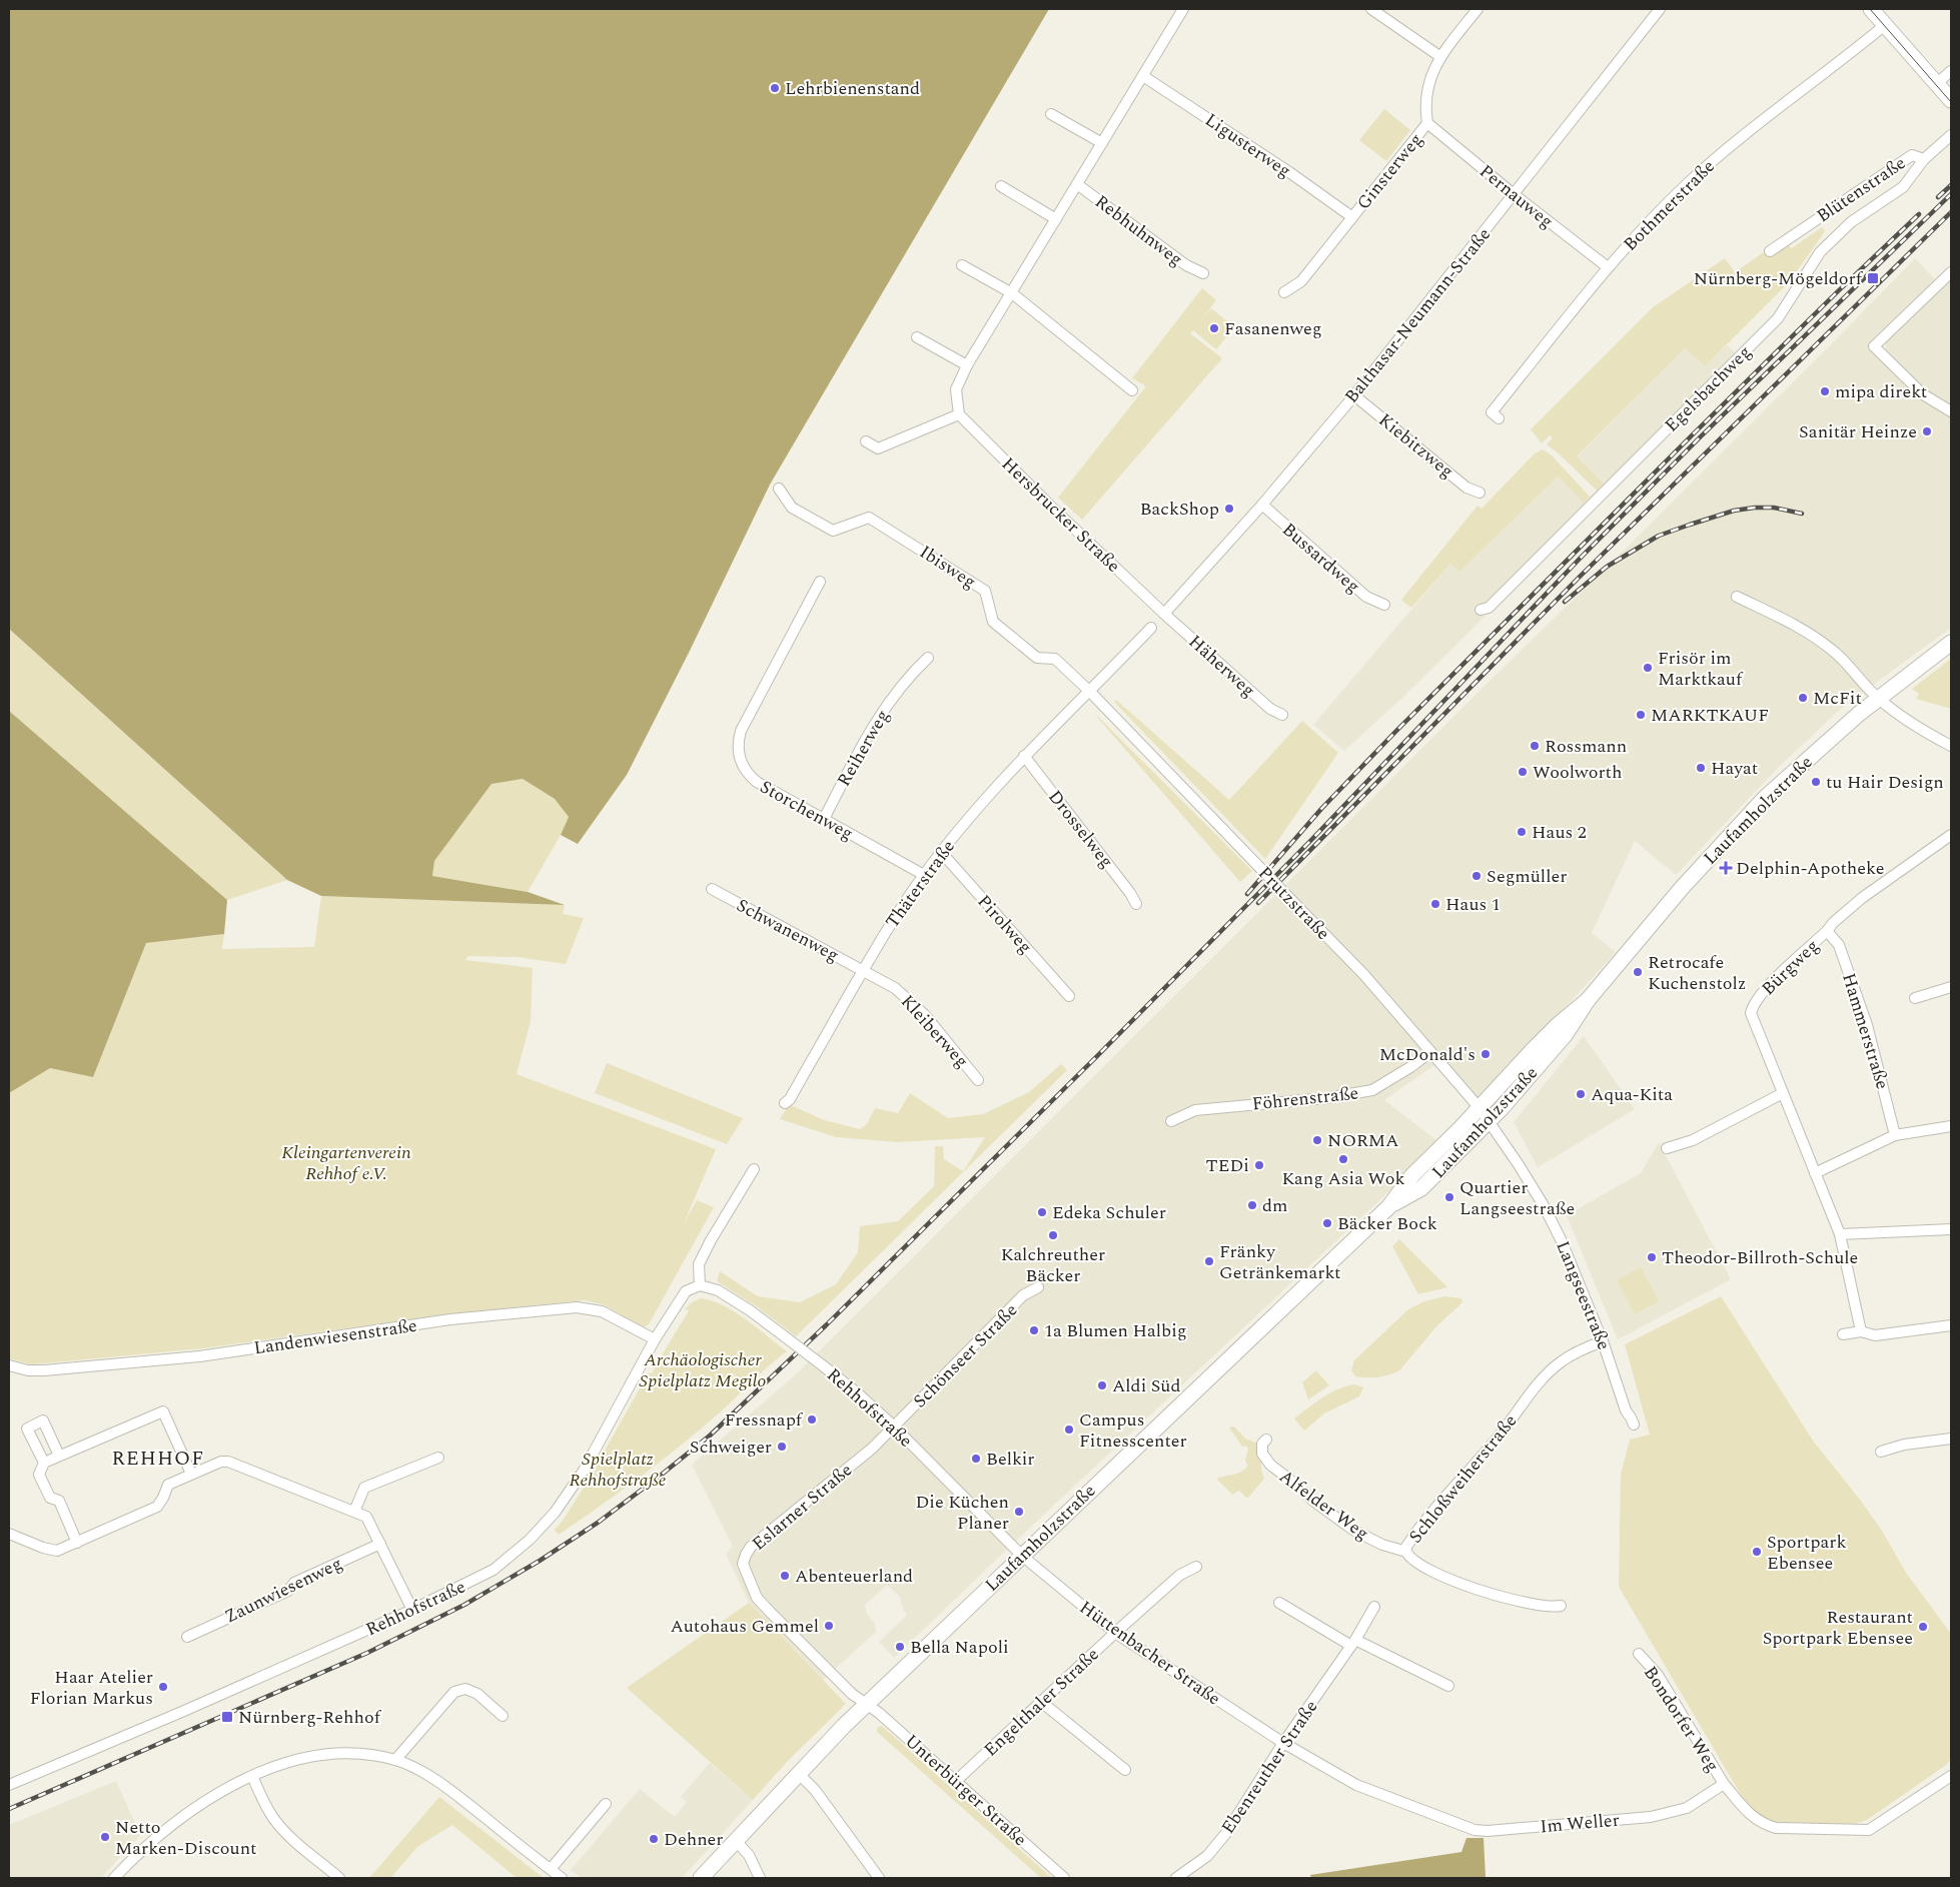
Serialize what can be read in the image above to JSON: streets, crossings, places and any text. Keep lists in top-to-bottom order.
{
  "streets": {
    "main road": ["Laufamholzstraße"],
    "street": [
      "Ligusterweg",
      "Ginsterweg",
      "Blütenstraße",
      "Pernauweg",
      "Bothmerstraße",
      "Rebhuhnweg",
      "Balthasar-Neumann-Straße",
      "Egelsbachweg",
      "Kiebitzweg",
      "Hersbrucker Straße",
      "Bussardweg",
      "Ibisweg",
      "Häherweg",
      "Reiherweg",
      "Storchenweg",
      "Drosselweg",
      "Thäterstraße",
      "Prutzstraße",
      "Pirolweg",
      "Schwanenweg",
      "Bürgweg",
      "Kleiberweg",
      "Hammerstraße",
      "Föhrenstraße",
      "Langseestraße",
      "Landenwiesenstraße",
      "Schönseer Straße",
      "Rehhofstraße",
      "Schloßweiherstraße",
      "Alfelder Weg",
      "Eslarner Straße",
      "Zaunwiesenweg",
      "Hüttenbacher Straße",
      "Engelthaler Straße",
      "Bondorfer Weg",
      "Ebenreuther Straße",
      "Unterbürger Straße",
      "Im Weller"
    ]
  },
  "crossings": [
    ["Ligusterweg", "Ginsterweg"],
    ["Ginsterweg", "Pernauweg"],
    ["Blütenstraße", "Egelsbachweg"],
    ["Pernauweg", "Bothmerstraße"],
    ["Pernauweg", "Balthasar-Neumann-Straße"],
    ["Balthasar-Neumann-Straße", "Kiebitzweg"],
    ["Balthasar-Neumann-Straße", "Hersbrucker Straße"],
    ["Balthasar-Neumann-Straße", "Bussardweg"],
    ["Balthasar-Neumann-Straße", "Häherweg"],
    ["Hersbrucker Straße", "Häherweg"],
    ["Ibisweg", "Thäterstraße"],
    ["Ibisweg", "Prutzstraße"],
    ["Reiherweg", "Storchenweg"],
    ["Storchenweg", "Thäterstraße"],
    ["Laufamholzstraße", "Prutzstraße"],
    ["Laufamholzstraße", "Langseestraße"],
    ["Laufamholzstraße", "Rehhofstraße"],
    ["Laufamholzstraße", "Eslarner Straße"],
    ["Laufamholzstraße", "Hüttenbacher Straße"],
    ["Laufamholzstraße", "Unterbürger Straße"],
    ["Drosselweg", "Thäterstraße"],
    ["Thäterstraße", "Prutzstraße"],
    ["Thäterstraße", "Pirolweg"],
    ["Thäterstraße", "Schwanenweg"],
    ["Thäterstraße", "Kleiberweg"],
    ["Prutzstraße", "Föhrenstraße"],
    ["Prutzstraße", "Langseestraße"],
    ["Schwanenweg", "Kleiberweg"],
    ["Bürgweg", "Hammerstraße"],
    ["Langseestraße", "Schloßweiherstraße"],
    ["Landenwiesenstraße", "Rehhofstraße"],
    ["Schönseer Straße", "Rehhofstraße"],
    ["Schönseer Straße", "Eslarner Straße"],
    ["Rehhofstraße", "Eslarner Straße"],
    ["Rehhofstraße", "Hüttenbacher Straße"],
    ["Schloßweiherstraße", "Alfelder Weg"],
    ["Eslarner Straße", "Unterbürger Straße"],
    ["Hüttenbacher Straße", "Engelthaler Straße"],
    ["Hüttenbacher Straße", "Ebenreuther Straße"],
    ["Hüttenbacher Straße", "Im Weller"],
    ["Engelthaler Straße", "Unterbürger Straße"],
    ["Bondorfer Weg", "Im Weller"],
    ["Ebenreuther Straße", "Im Weller"]
  ],
  "districts": ["REHHOF"],
  "parks": ["Kleingartenverein Rehhof e.V.", "Archäologischer Spielplatz Megilo", "Spielplatz Rehhofstraße"],
  "places": {
    "other": [
      "Lehrbienenstand",
      "Fasanenweg",
      "mipa direkt",
      "Sanitär Heinze",
      "BackShop",
      "Frisör im Marktkauf",
      "McFit",
      "MARKTKAUF",
      "Rossmann",
      "Hayat",
      "Woolworth",
      "tu Hair Design",
      "Haus 2",
      "Segmüller",
      "Haus 1",
      "Retrocafe Kuchenstolz",
      "McDonald's",
      "Aqua-Kita",
      "NORMA",
      "Kang Asia Wok",
      "TEDi",
      "Quartier Langseestraße",
      "dm",
      "Edeka Schuler",
      "Bäcker Bock",
      "Kalchreuther Bäcker",
      "Theodor-Billroth-Schule",
      "Fränky Getränkemarkt",
      "1a Blumen Halbig",
      "Aldi Süd",
      "Fressnapf",
      "Campus Fitnesscenter",
      "Schweiger",
      "Belkir",
      "Die Küchen Planer",
      "Sportpark Ebensee",
      "Abenteuerland",
      "Autohaus Gemmel",
      "Restaurant Sportpark Ebensee",
      "Bella Napoli",
      "Haar Atelier Florian Markus",
      "Netto Marken-Discount",
      "Dehner"
    ],
    "transit": ["Nürnberg-Mögeldorf", "Nürnberg-Rehhof"],
    "health": ["Delphin-Apotheke"]
  }
}
